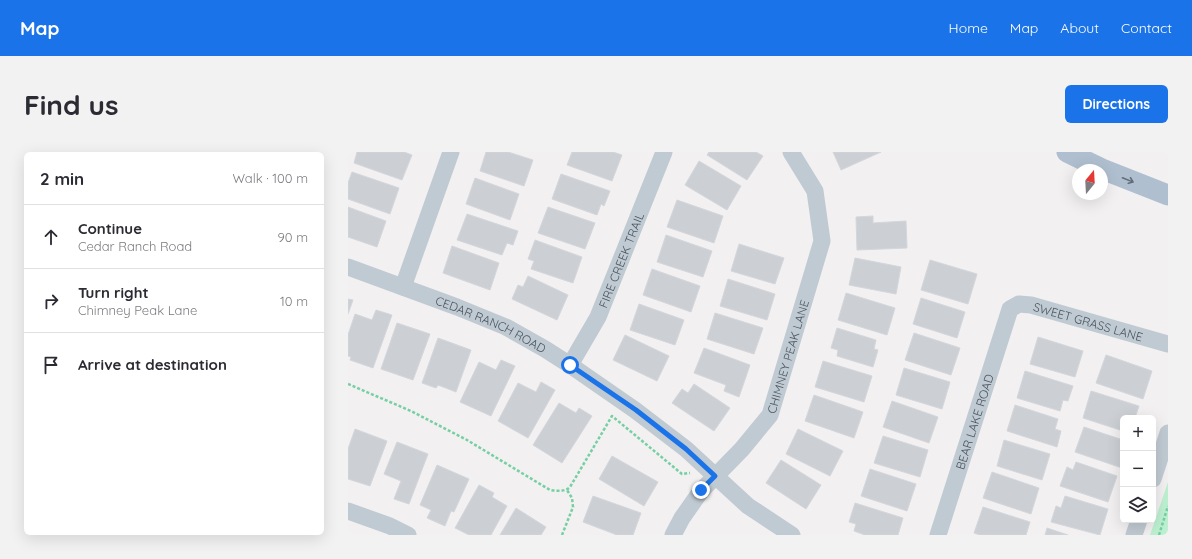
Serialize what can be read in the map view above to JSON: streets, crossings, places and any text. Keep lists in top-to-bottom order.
{
  "streets": {
    "street": [
      "FIRE CREEK TRAIL",
      "SWEET GRASS LANE",
      "CEDAR RANCH ROAD",
      "CHIMNEY PEAK LANE",
      "BEAR LAKE ROAD"
    ]
  },
  "crossings": [
    ["FIRE CREEK TRAIL", "CEDAR RANCH ROAD"],
    ["SWEET GRASS LANE", "BEAR LAKE ROAD"],
    ["CEDAR RANCH ROAD", "CHIMNEY PEAK LANE"]
  ],
  "north": "top",
  "page": {
    "header": "Map",
    "nav": [
      "Home",
      "Map",
      "About",
      "Contact"
    ],
    "buttons": "Directions",
    "title": "Find us",
    "heading": ["2 min", "Walk · 100 m"],
    "list": [
      ["Continue", "Cedar Ranch Road", "90 m"],
      ["Turn right", "Chimney Peak Lane", "10 m"],
      "Arrive at destination"
    ],
    "map_buttons": ["+", "−"]
  }
}
